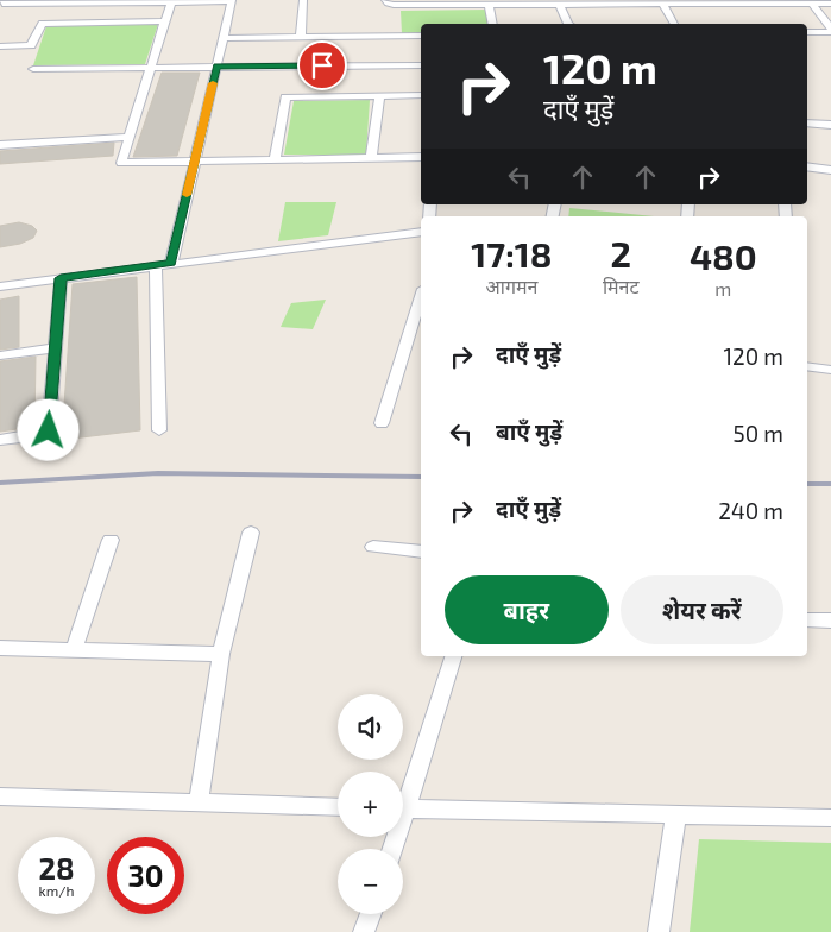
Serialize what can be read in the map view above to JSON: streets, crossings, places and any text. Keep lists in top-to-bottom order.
{
  "page": {
    "turn": ["120 m", "दाएँ मुड़ें"],
    "eta": [
      "17:18",
      "आगमन",
      "2",
      "मिनट",
      "480",
      "m"
    ],
    "list": [
      {
        "name": "दाएँ मुड़ें",
        "value": "120 m"
      },
      {
        "name": "बाएँ मुड़ें",
        "value": "50 m"
      },
      {
        "name": "दाएँ मुड़ें",
        "value": "240 m"
      }
    ],
    "buttons": ["बाहर", "शेयर करें"],
    "map_buttons": ["+", "−"],
    "speed": "28 km/h",
    "limit": "30"
  }
}
